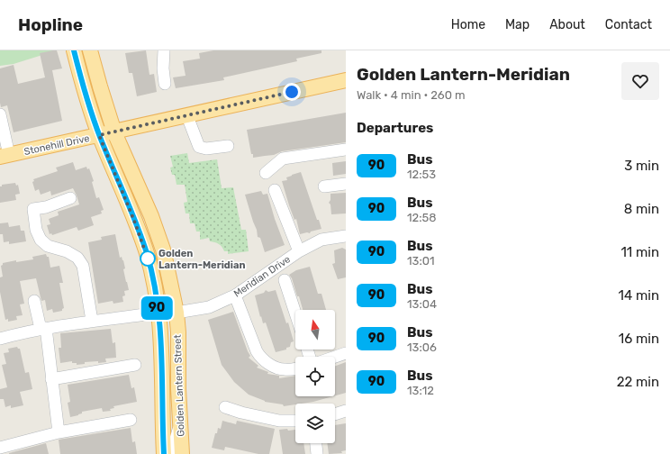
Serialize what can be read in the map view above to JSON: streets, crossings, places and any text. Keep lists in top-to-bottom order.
{
  "streets": {
    "main road": ["Stonehill Drive", "Golden Lantern Street"],
    "street": ["Meridian Drive"]
  },
  "crossings": [
    ["Stonehill Drive", "Golden Lantern Street"],
    ["Meridian Drive", "Golden Lantern Street"]
  ],
  "places": ["Golden Lantern-Meridian"],
  "lines": ["bus line 90"],
  "north": "top",
  "page": {
    "header": "Hopline",
    "nav": [
      "Home",
      "Map",
      "About",
      "Contact"
    ],
    "on_map": "90",
    "heading": [
      ["Golden Lantern-Meridian", "Walk · 4 min · 260 m"],
      "Departures"
    ],
    "list": [
      {
        "mark": "90",
        "name": "Bus",
        "note": "12:53",
        "value": "3 min"
      },
      {
        "mark": "90",
        "name": "Bus",
        "note": "12:58",
        "value": "8 min"
      },
      {
        "mark": "90",
        "name": "Bus",
        "note": "13:01",
        "value": "11 min"
      },
      {
        "mark": "90",
        "name": "Bus",
        "note": "13:04",
        "value": "14 min"
      },
      {
        "mark": "90",
        "name": "Bus",
        "note": "13:06",
        "value": "16 min"
      },
      {
        "mark": "90",
        "name": "Bus",
        "note": "13:12",
        "value": "22 min"
      }
    ]
  }
}
